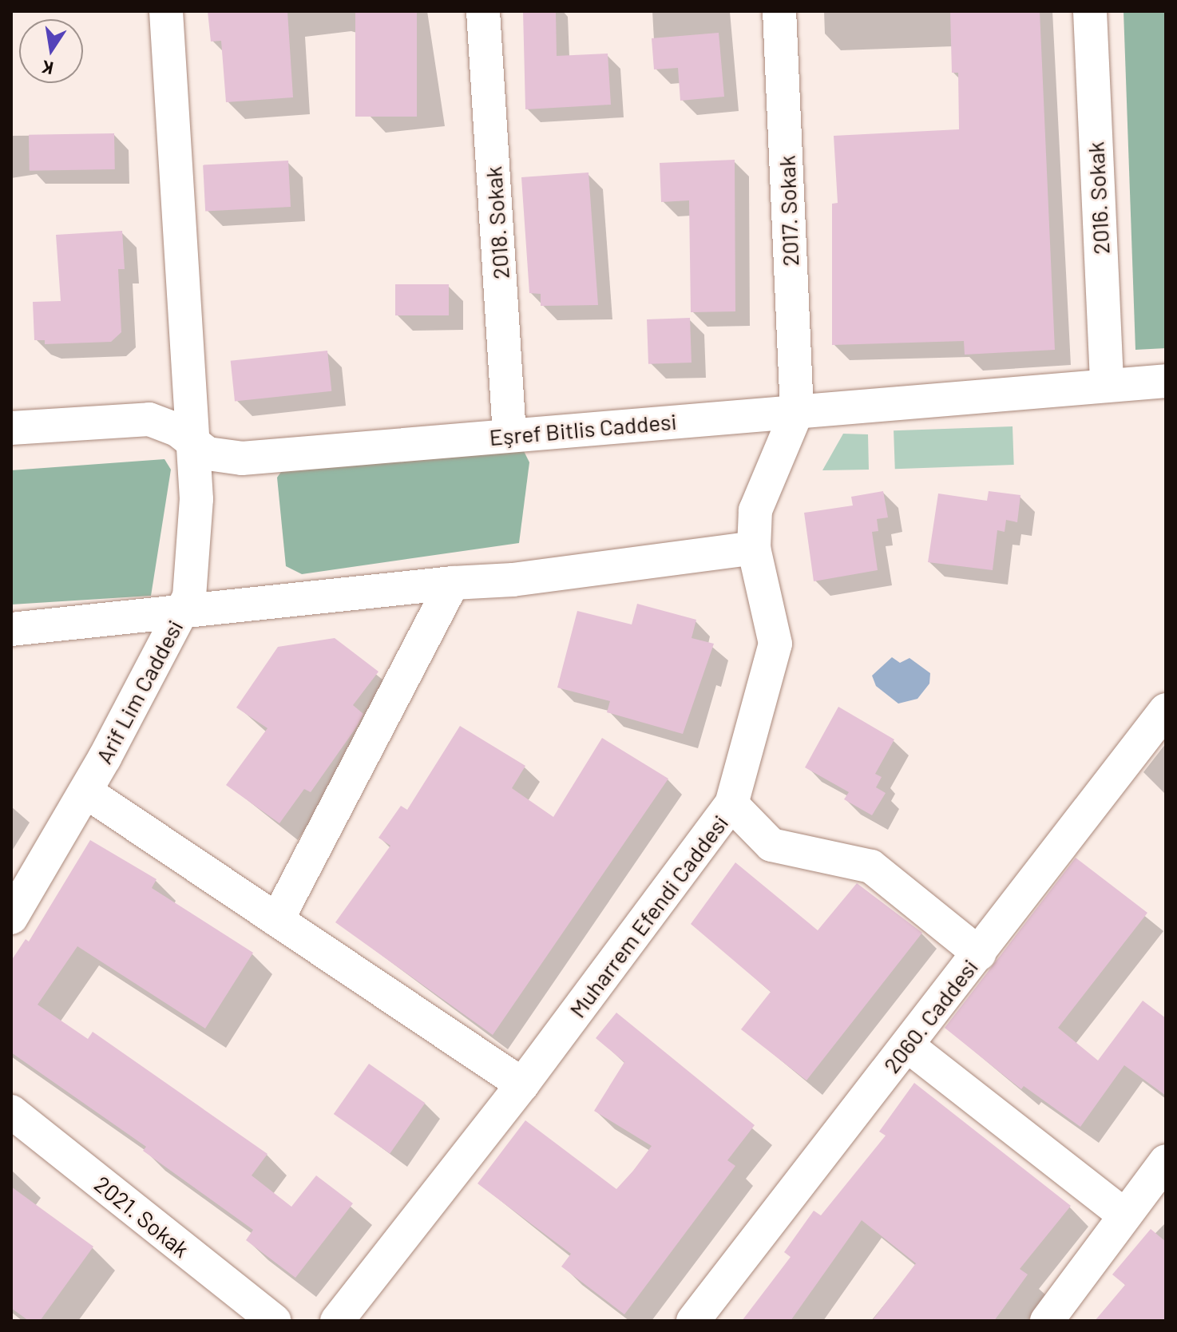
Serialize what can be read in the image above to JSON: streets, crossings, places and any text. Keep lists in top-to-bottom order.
{
  "streets": {
    "street": [
      "2016. Sokak",
      "2017. Sokak",
      "2018. Sokak",
      "Eşref Bitlis Caddesi",
      "Arif Lim Caddesi",
      "Muharrem Efendi Caddesi",
      "2060. Caddesi",
      "2021. Sokak"
    ]
  },
  "crossings": [
    ["2016. Sokak", "Eşref Bitlis Caddesi"],
    ["2017. Sokak", "Eşref Bitlis Caddesi"],
    ["2017. Sokak", "Muharrem Efendi Caddesi"],
    ["2018. Sokak", "Eşref Bitlis Caddesi"],
    ["Eşref Bitlis Caddesi", "Arif Lim Caddesi"],
    ["Eşref Bitlis Caddesi", "Muharrem Efendi Caddesi"]
  ],
  "north": "bottom"
}
